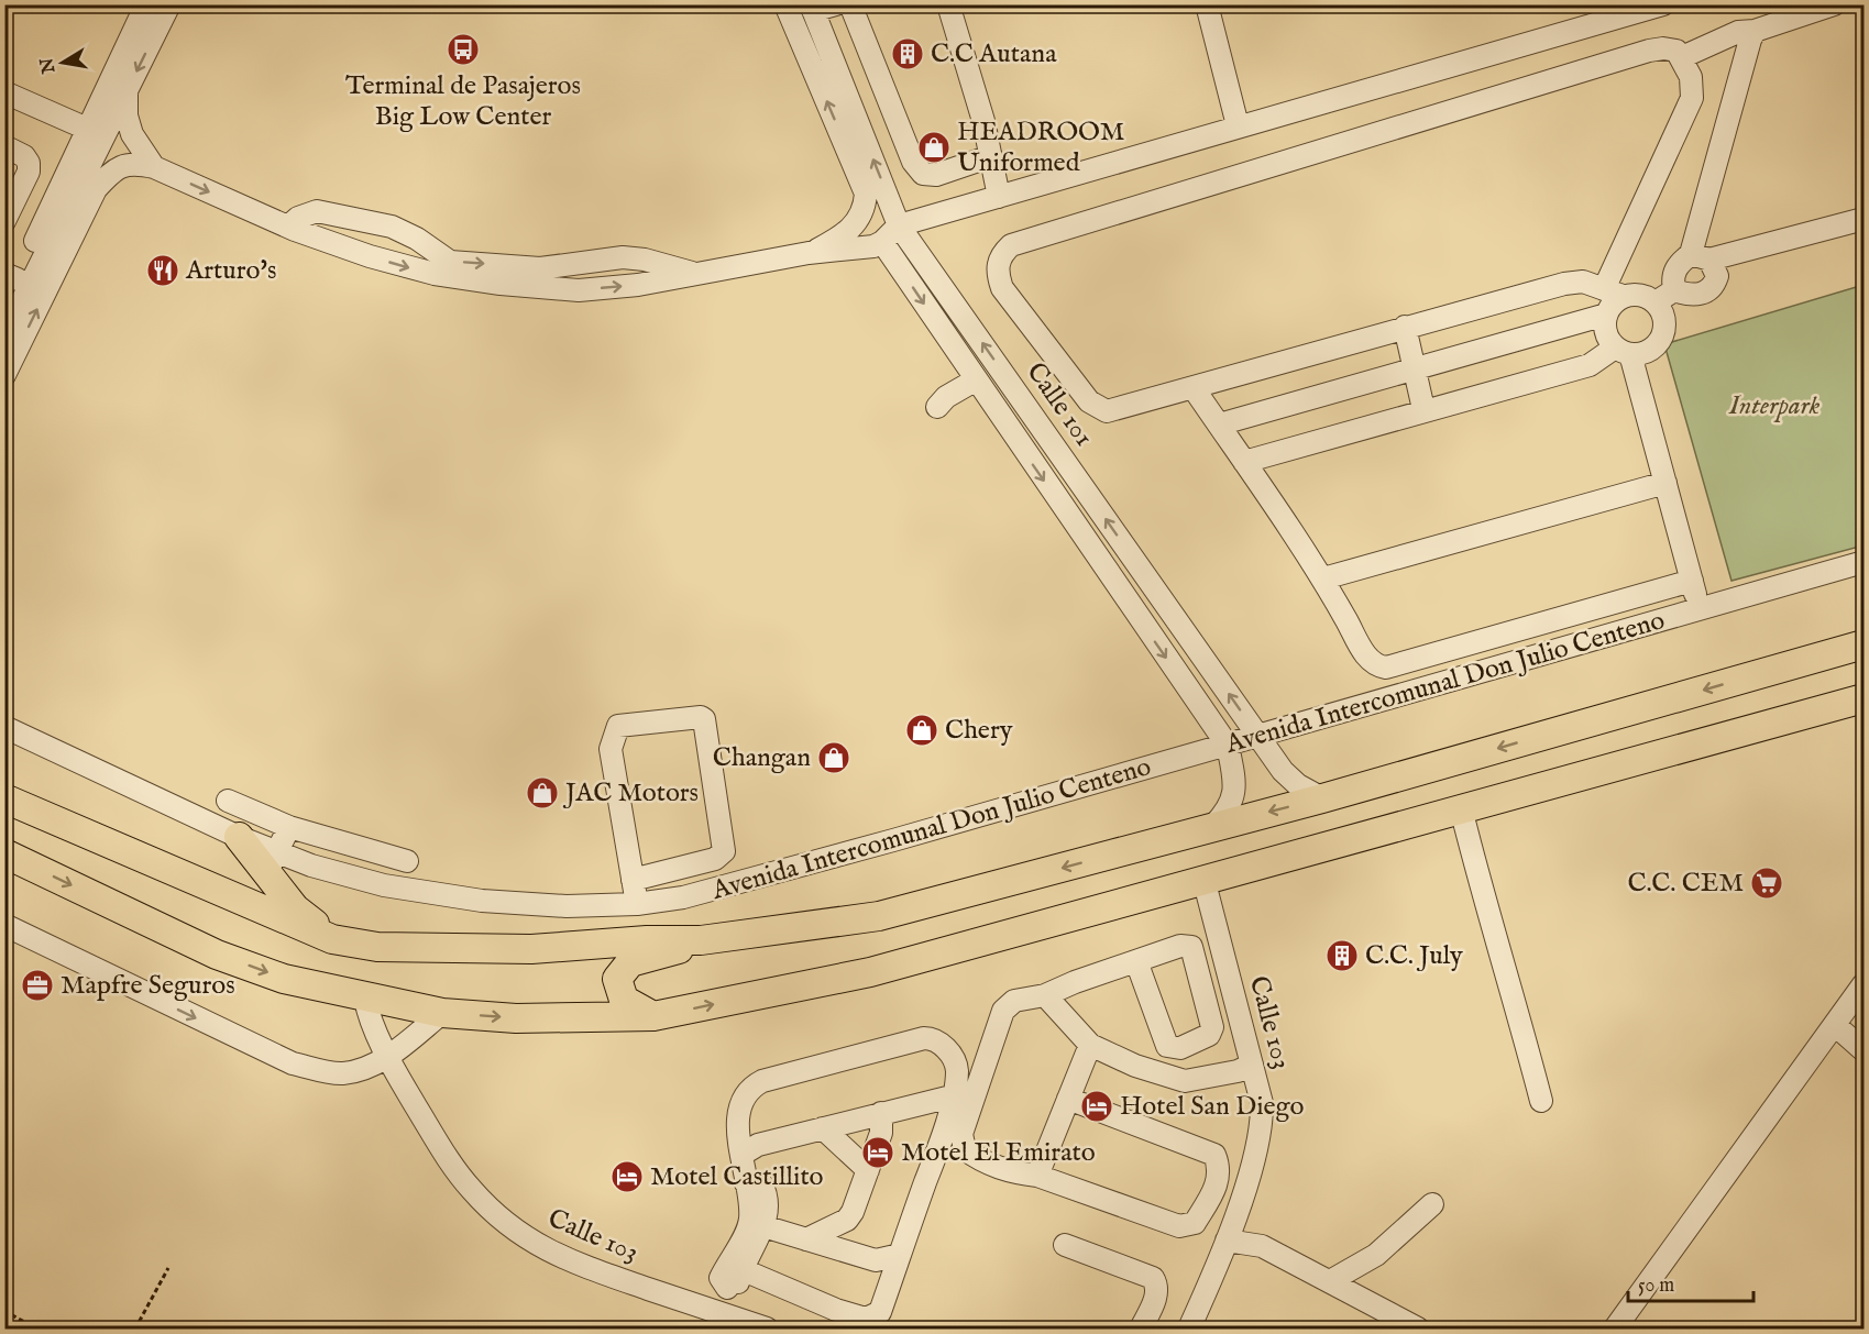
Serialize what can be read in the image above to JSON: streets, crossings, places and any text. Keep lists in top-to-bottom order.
{
  "streets": {
    "main road": ["Avenida Intercomunal Don Julio Centeno"],
    "street": ["Calle 101", "Calle 103"]
  },
  "crossings": [
    ["Calle 101", "Avenida Intercomunal Don Julio Centeno"]
  ],
  "parks": ["Interpark"],
  "places": {
    "bus stop": ["Terminal de Pasajeros Big Low Center"],
    "building": ["C.C Autana", "C.C. July"],
    "shop": [
      "HEADROOM Uniformed",
      "Chery",
      "Changan",
      "JAC Motors"
    ],
    "restaurant": ["Arturo's"],
    "supermarket": ["C.C. CEM"],
    "office": ["Mapfre Seguros"],
    "hotel": ["Hotel San Diego", "Motel El Emirato", "Motel Castillito"]
  },
  "scale_bar": "50 m",
  "north": "left"
}
